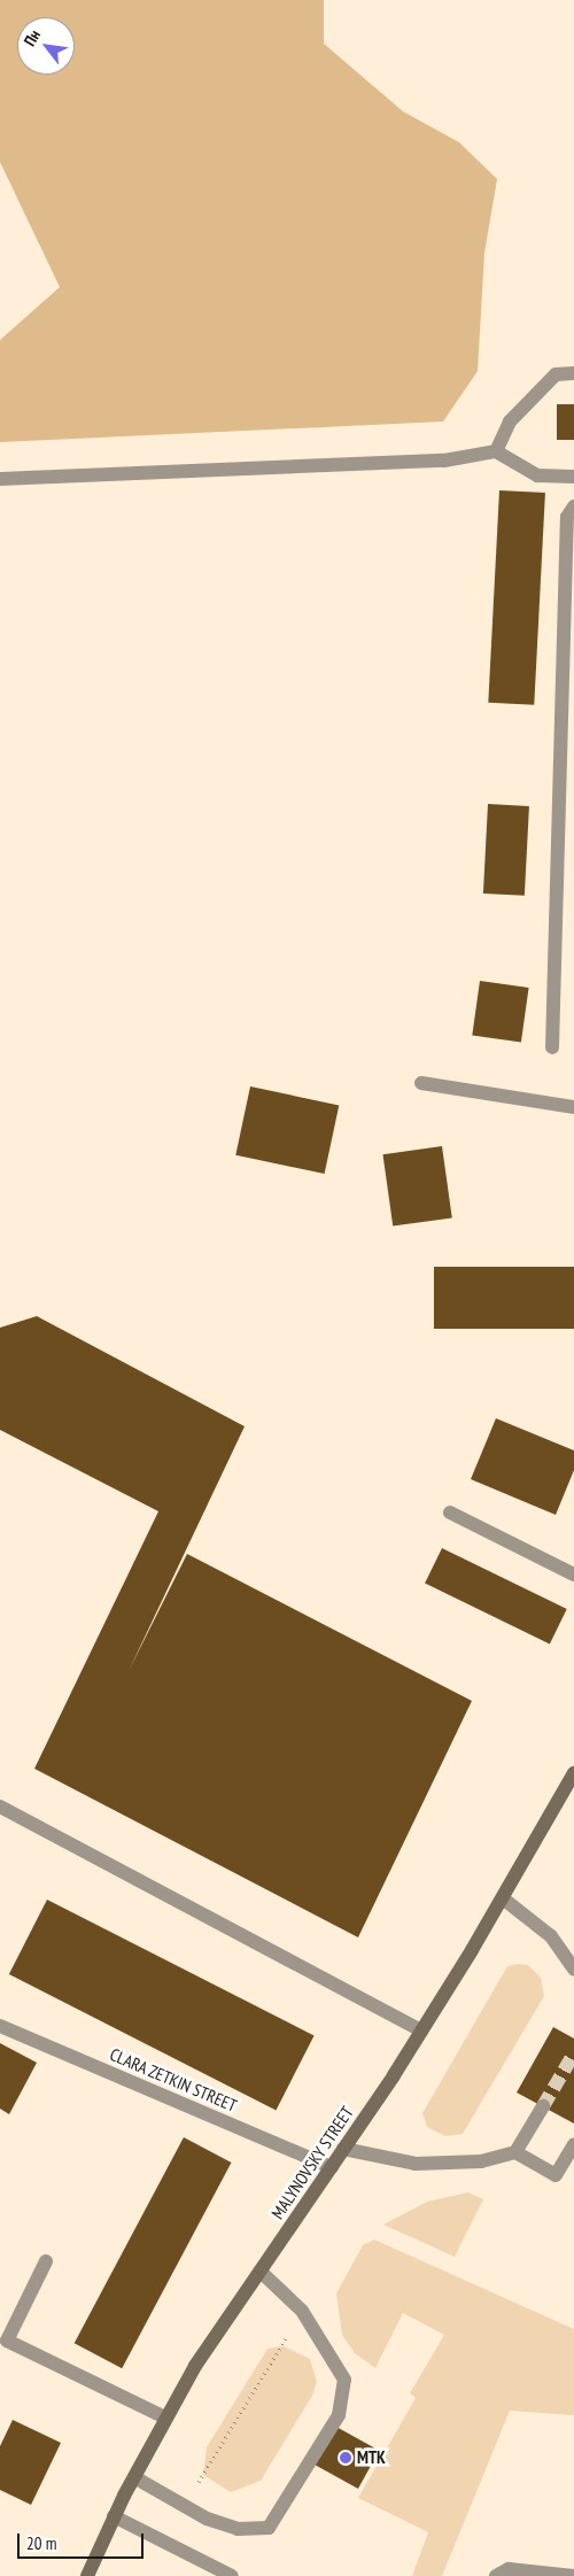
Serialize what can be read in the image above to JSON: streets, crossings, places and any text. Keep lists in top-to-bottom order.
{
  "streets": {
    "main road": ["MALYNOVSKY STREET"],
    "street": ["CLARA ZETKIN STREET"]
  },
  "crossings": [
    ["CLARA ZETKIN STREET", "MALYNOVSKY STREET"]
  ],
  "places": ["МТК"],
  "scale_bar": "20 m",
  "north": "top left"
}
